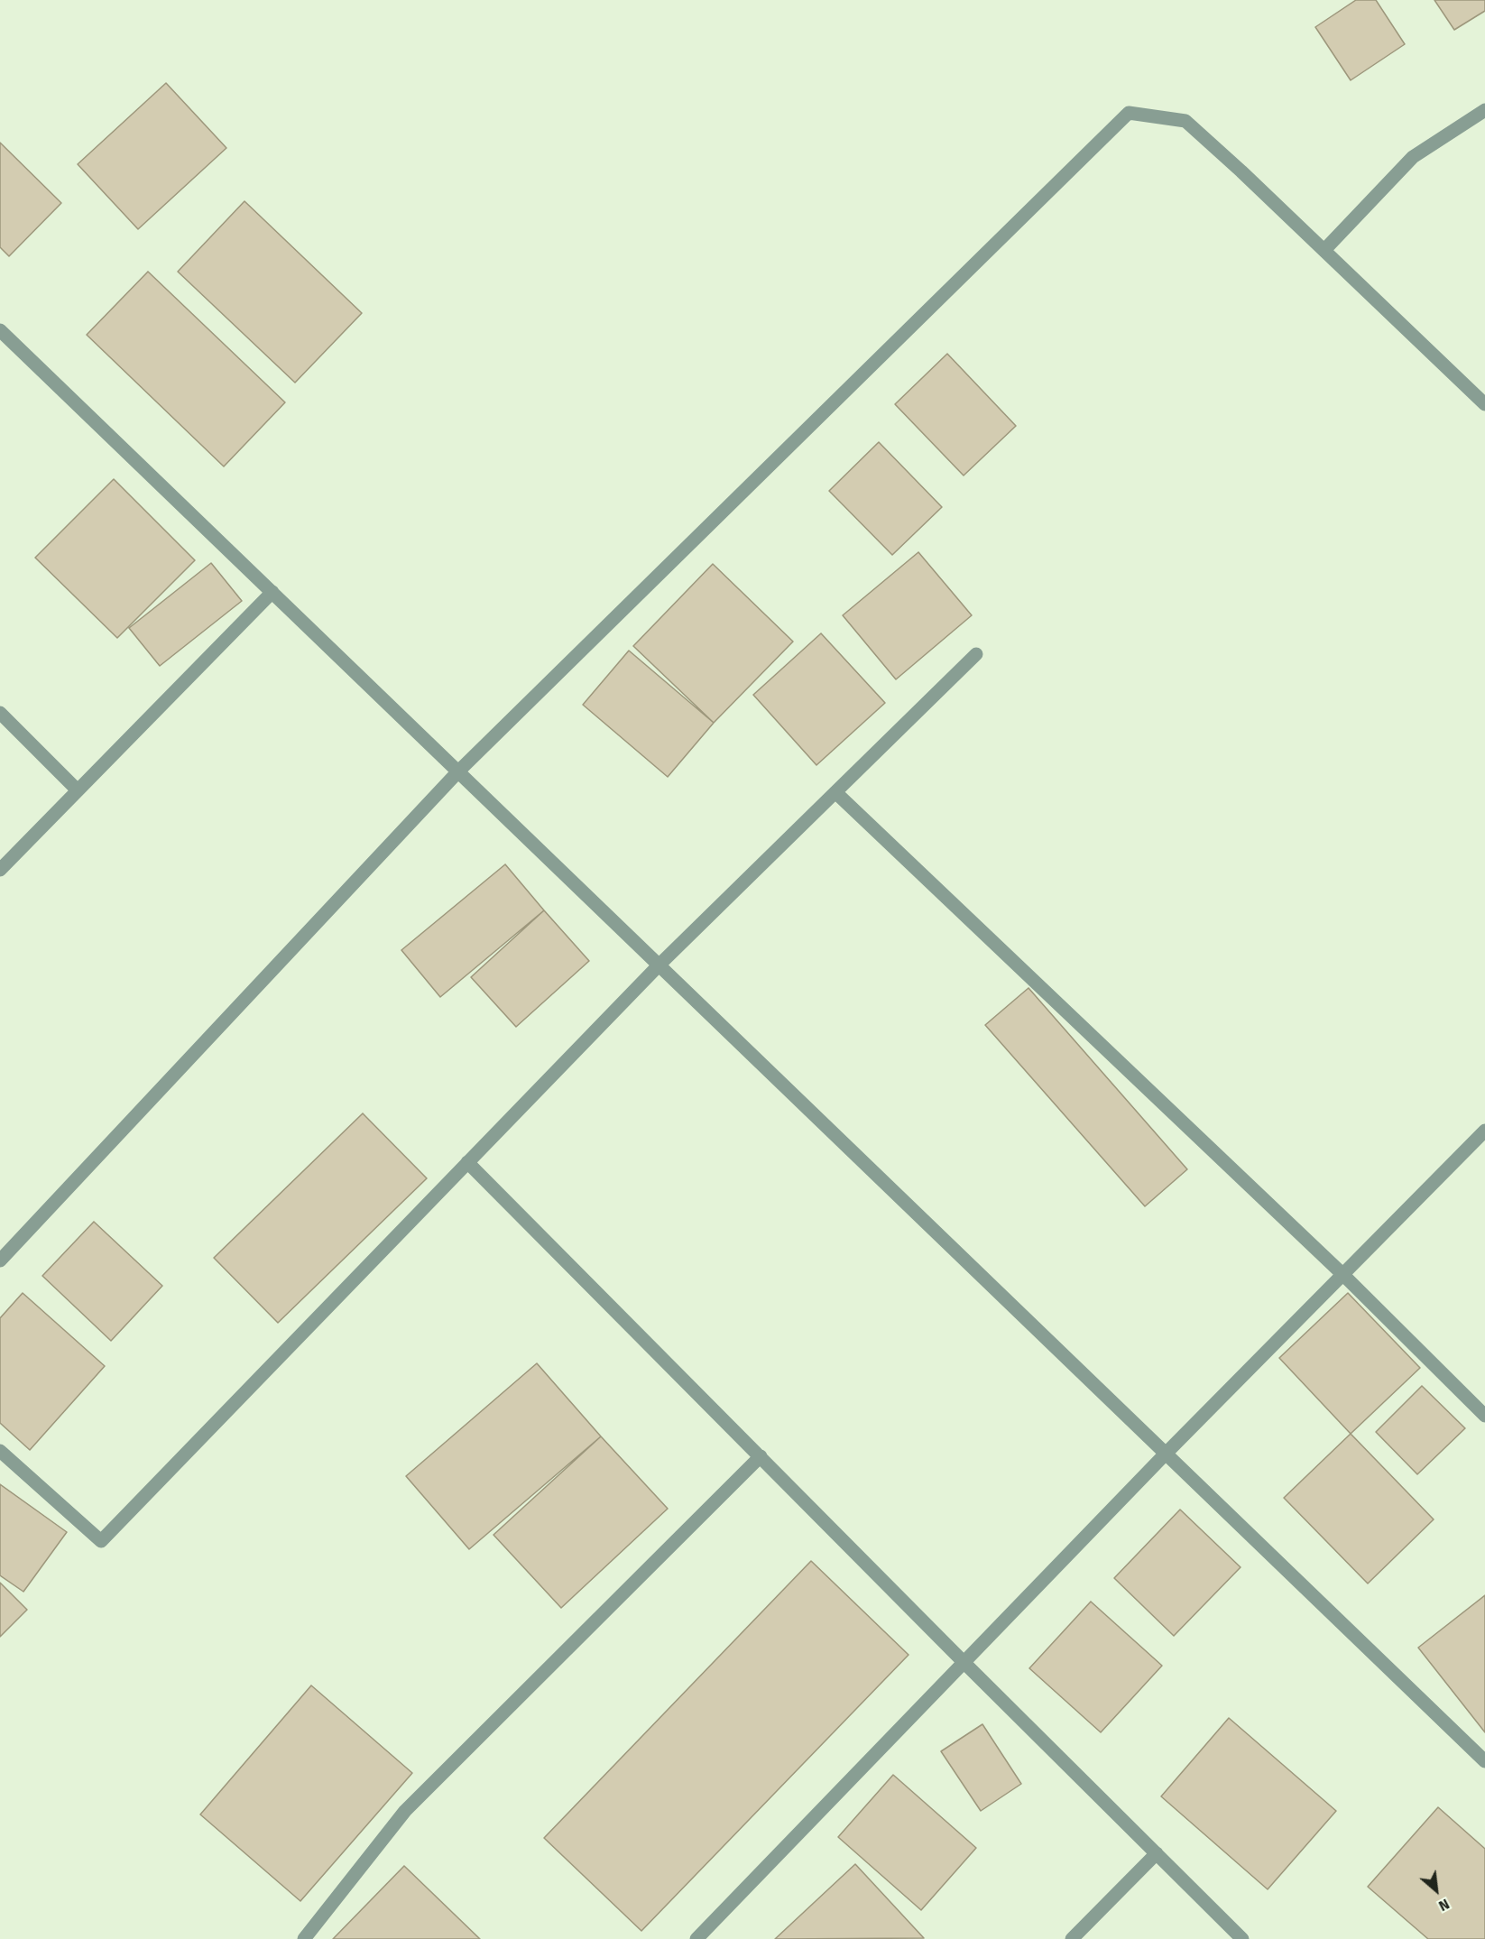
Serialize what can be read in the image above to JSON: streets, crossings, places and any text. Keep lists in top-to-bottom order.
{
  "north": "bottom right"
}
